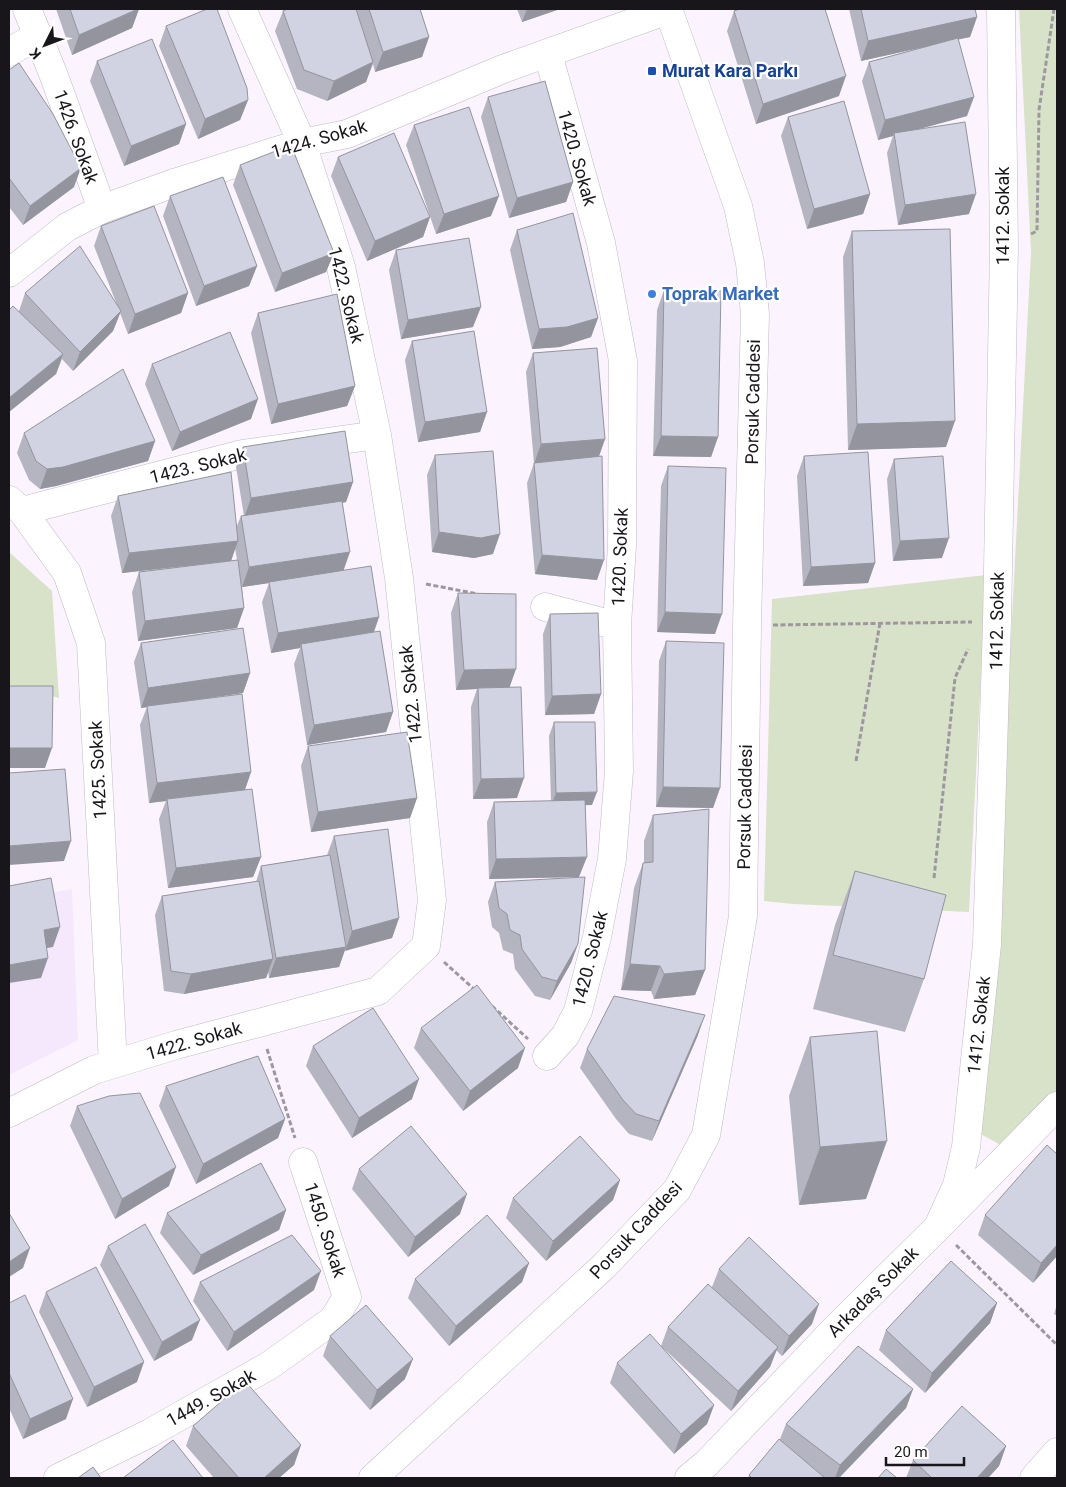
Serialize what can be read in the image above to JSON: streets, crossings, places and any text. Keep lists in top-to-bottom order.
{
  "streets": {
    "street": [
      "1426. Sokak",
      "1424. Sokak",
      "1420. Sokak",
      "1412. Sokak",
      "1422. Sokak",
      "Porsuk Caddesi",
      "1423. Sokak",
      "1425. Sokak",
      "1450. Sokak",
      "Arkadaş Sokak",
      "1449. Sokak"
    ]
  },
  "crossings": [
    ["1426. Sokak", "1424. Sokak"],
    ["1424. Sokak", "1420. Sokak"],
    ["1424. Sokak", "1422. Sokak"],
    ["1424. Sokak", "Porsuk Caddesi"],
    ["1412. Sokak", "Arkadaş Sokak"],
    ["1422. Sokak", "1423. Sokak"],
    ["1422. Sokak", "1425. Sokak"],
    ["1423. Sokak", "1425. Sokak"],
    ["1450. Sokak", "1449. Sokak"]
  ],
  "places": {
    "transit": ["Murat Kara Parkı"],
    "other": ["Toprak Market"]
  },
  "scale_bar": "20 m",
  "north": "bottom left"
}
